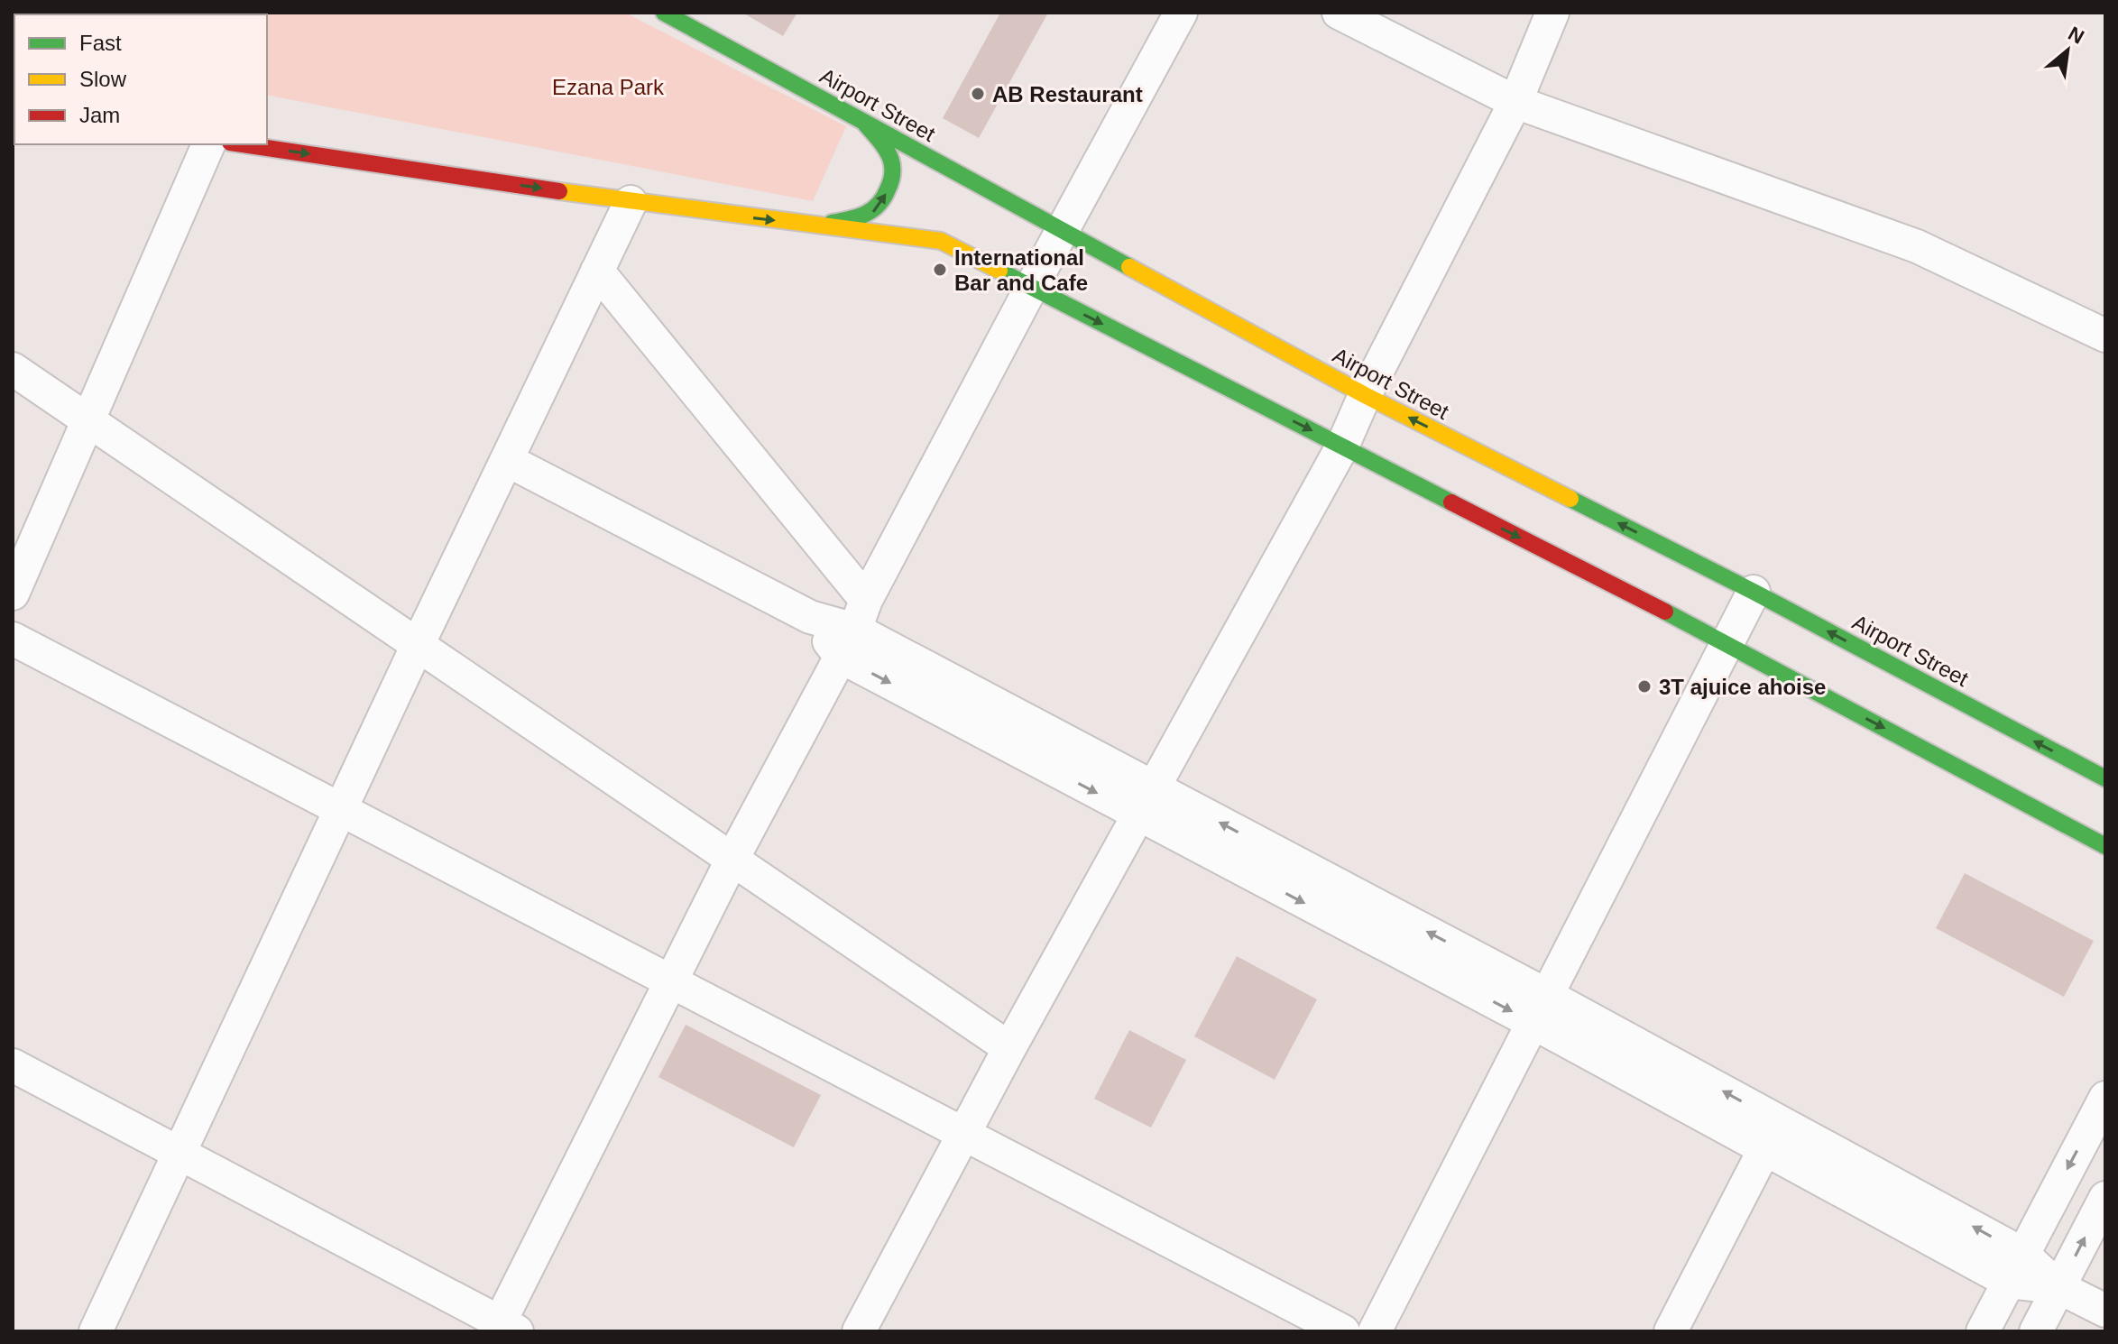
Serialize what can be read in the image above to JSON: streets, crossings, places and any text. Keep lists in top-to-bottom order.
{
  "streets": {
    "main road": ["Airport Street"]
  },
  "parks": ["Ezana Park"],
  "places": ["AB Restaurant", "International Bar and Cafe", "3T ajuice ahoise"],
  "legend": ["Fast", "Slow", "Jam"],
  "north": "top right"
}
